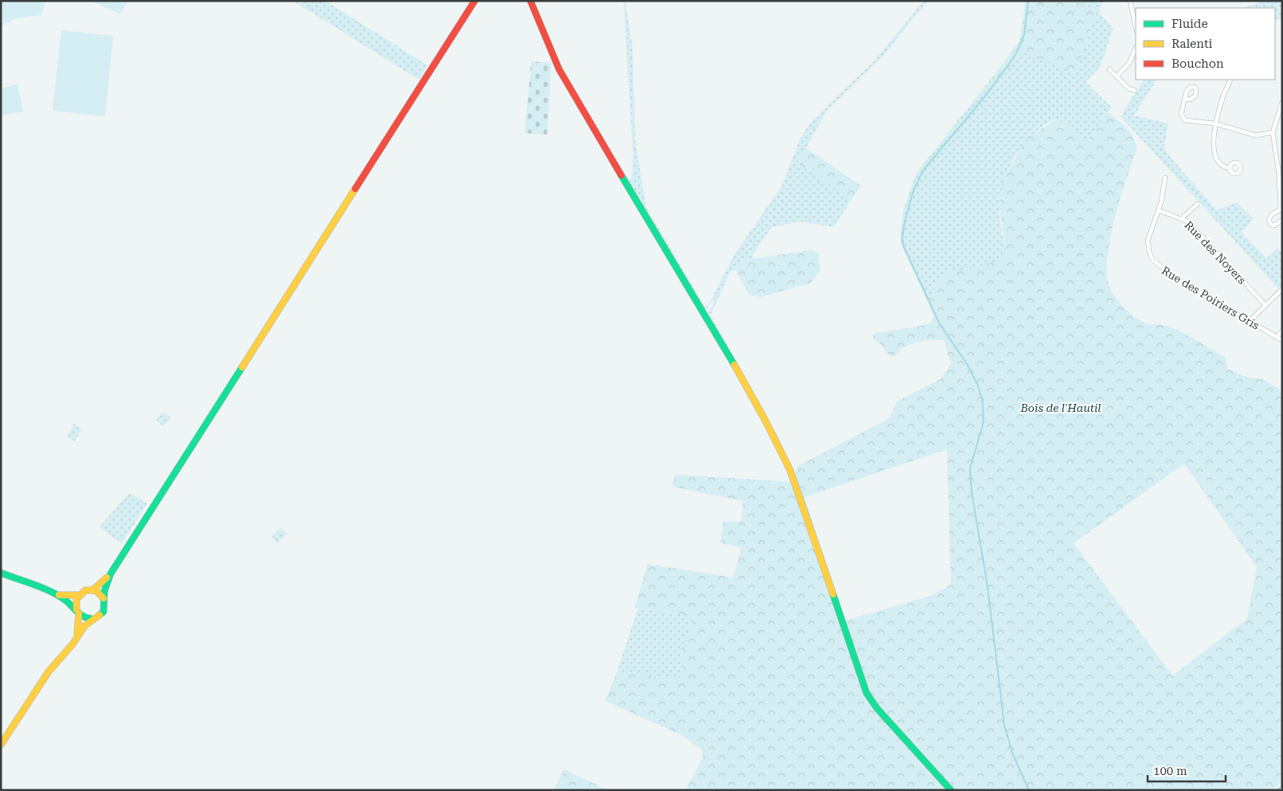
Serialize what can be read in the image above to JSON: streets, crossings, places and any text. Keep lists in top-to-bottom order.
{
  "streets": {
    "street": ["Rue des Noyers", "Rue des Poiriers Gris"]
  },
  "crossings": [
    ["Rue des Noyers", "Rue des Poiriers Gris"]
  ],
  "parks": ["Bois de l'Hautil"],
  "legend": ["Fluide", "Ralenti", "Bouchon"],
  "scale_bar": "100 m"
}
